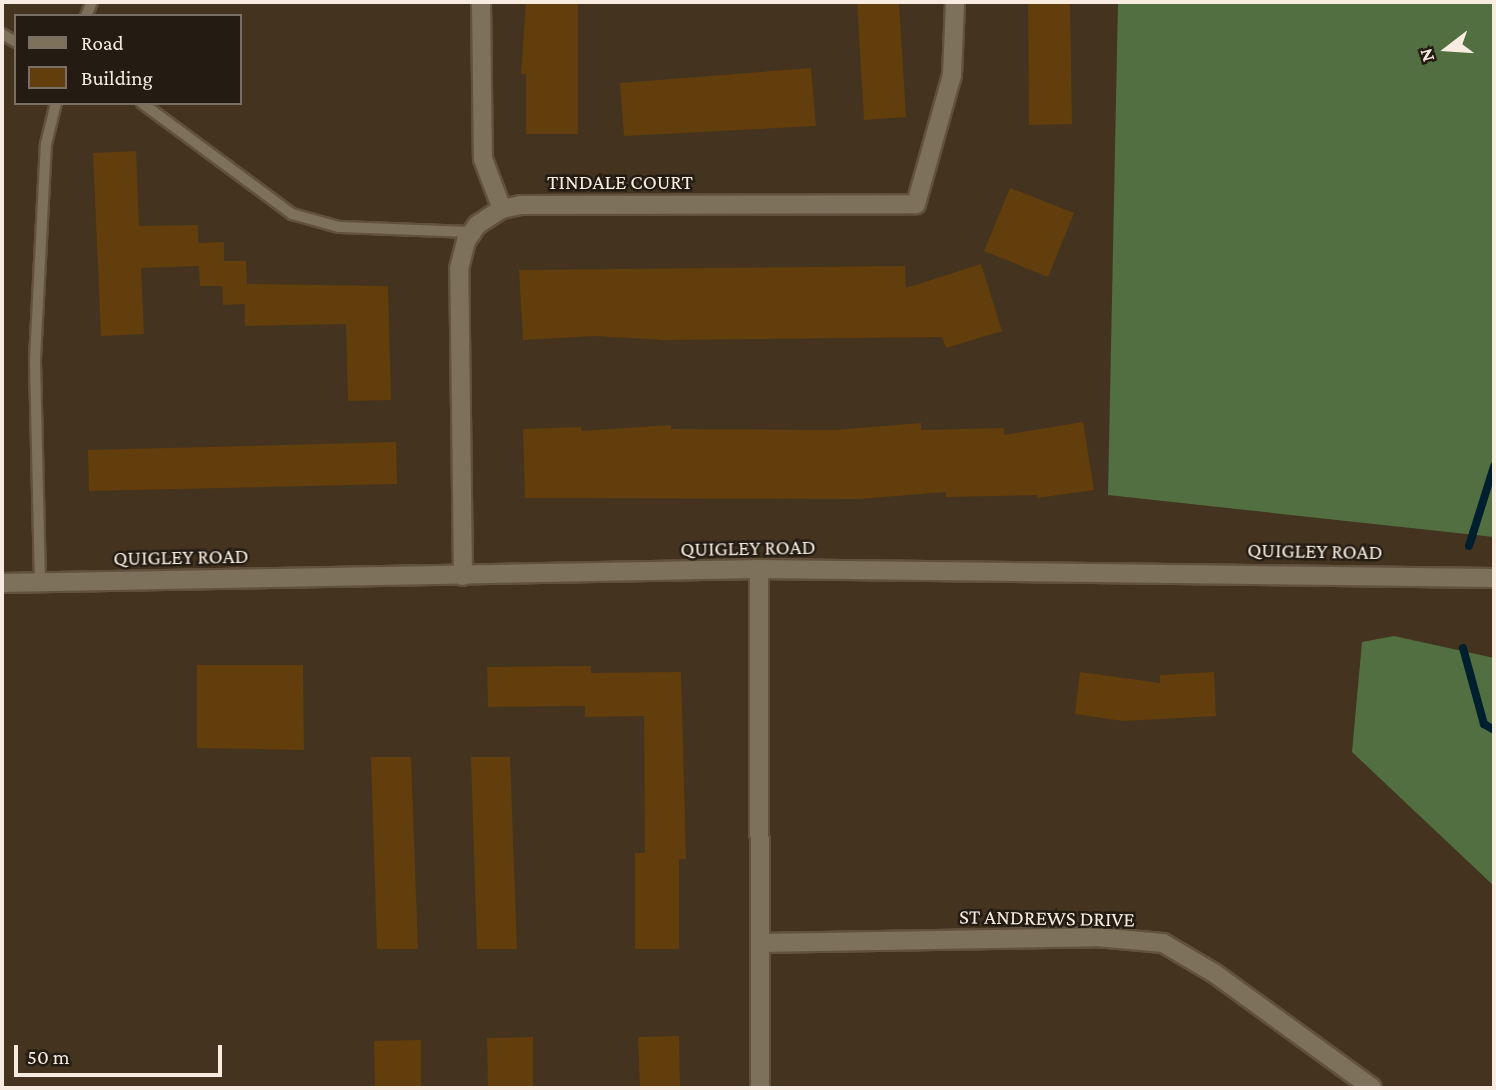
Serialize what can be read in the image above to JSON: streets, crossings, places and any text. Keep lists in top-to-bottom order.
{
  "streets": {
    "street": ["TINDALE COURT", "QUIGLEY ROAD", "ST ANDREWS DRIVE"]
  },
  "legend": ["Road", "Building"],
  "scale_bar": "50 m",
  "north": "left"
}
